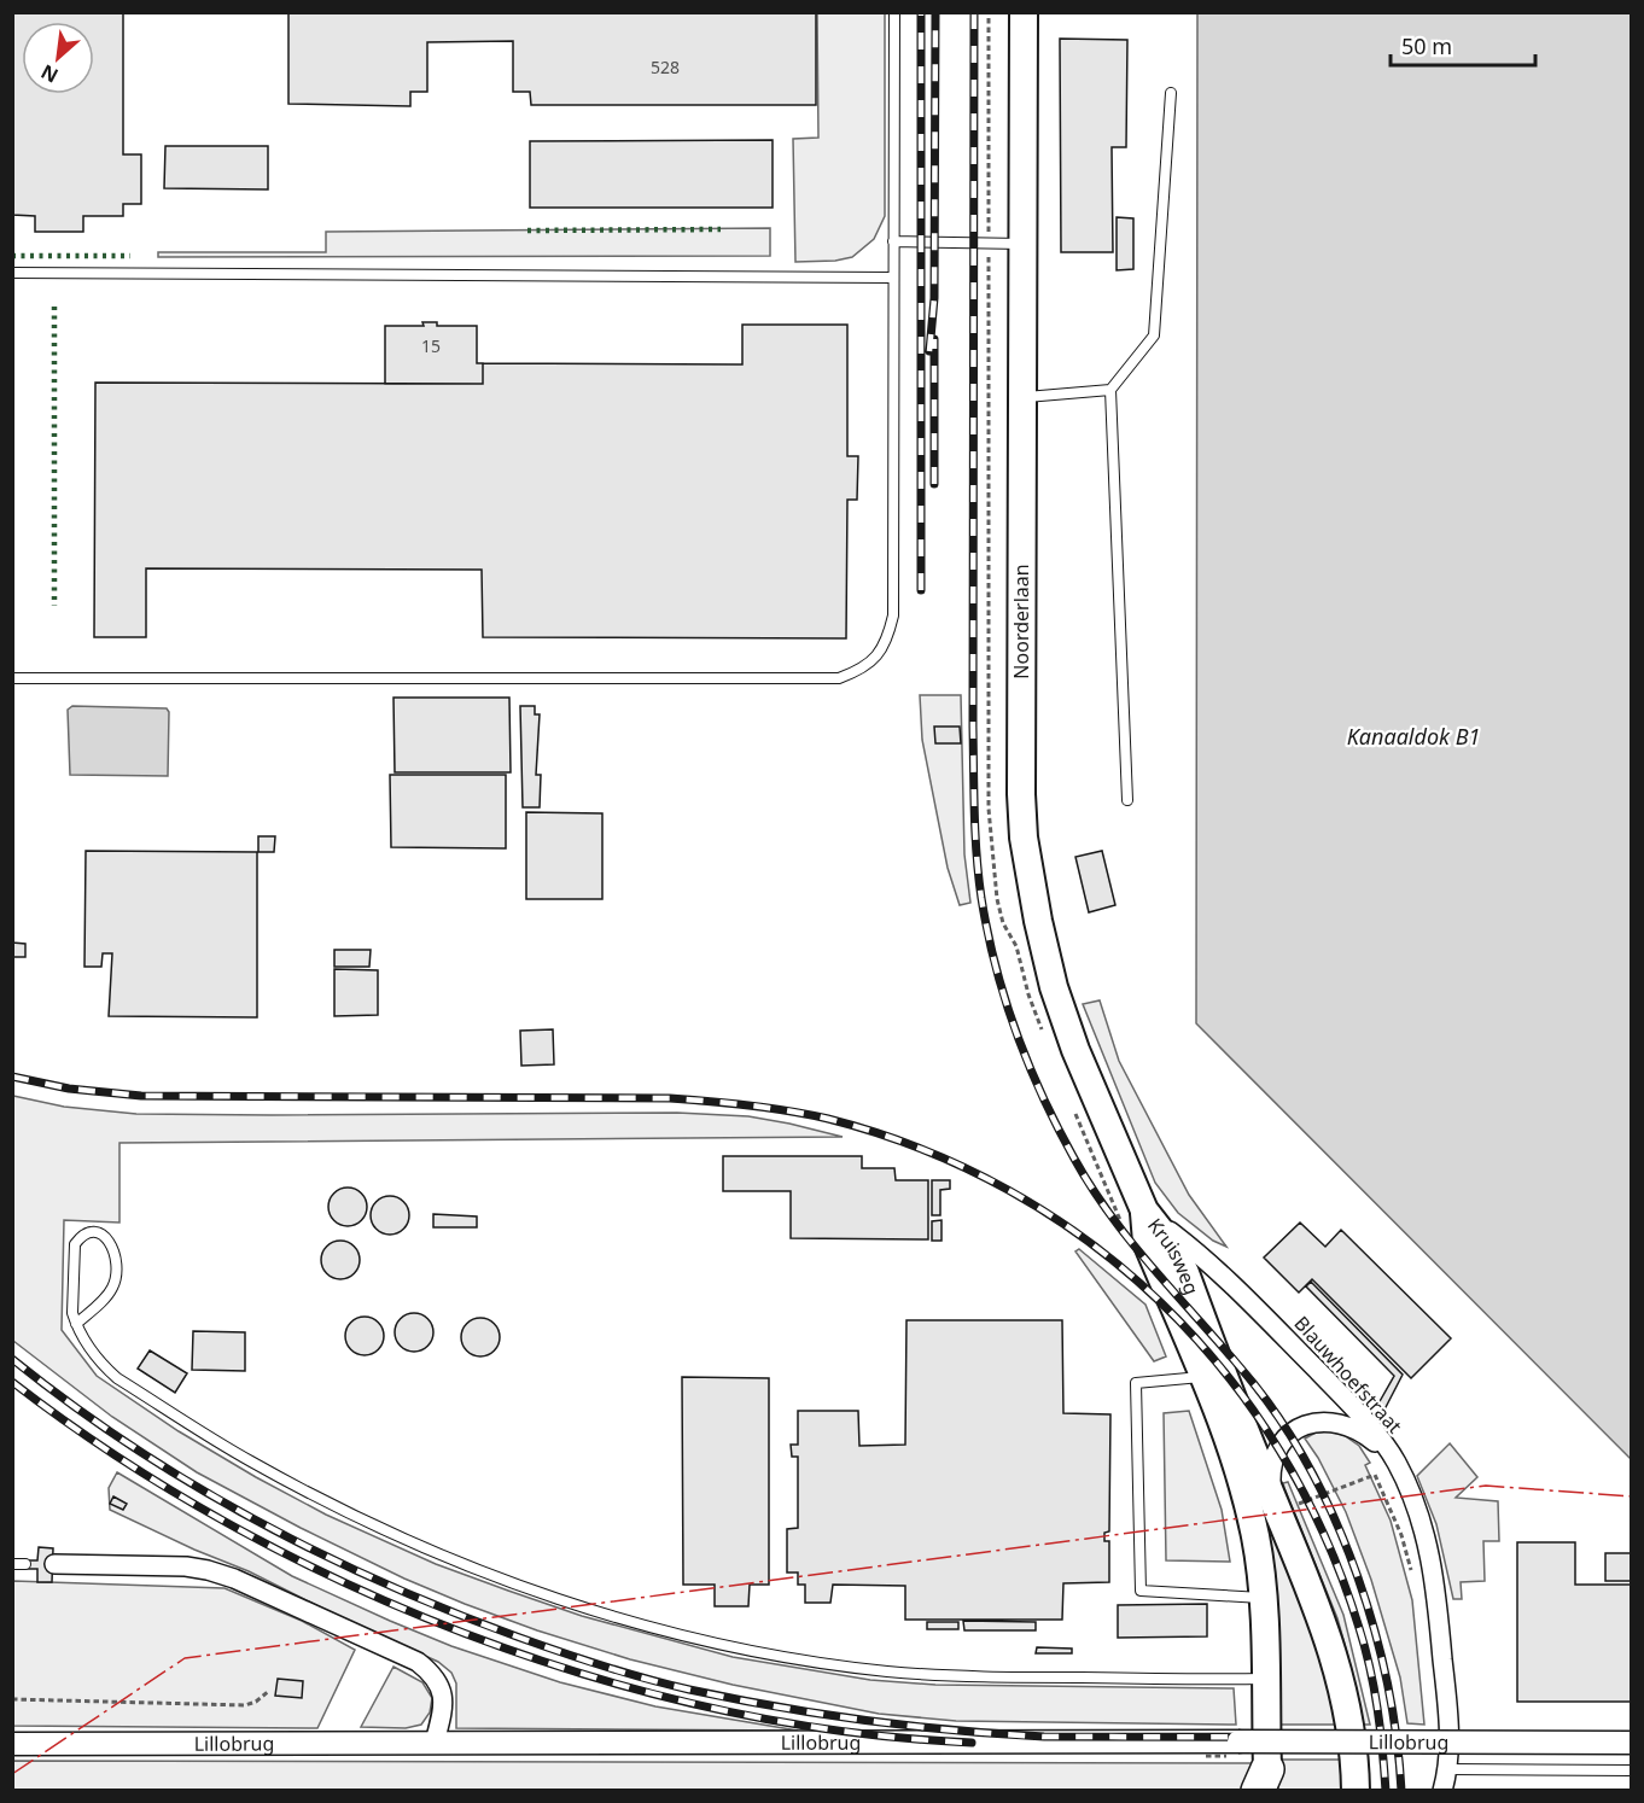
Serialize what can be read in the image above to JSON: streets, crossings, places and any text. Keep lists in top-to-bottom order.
{
  "streets": {
    "main road": ["Noorderlaan", "Kruisweg"],
    "street": ["Blauwhoefstraat", "Lillobrug"]
  },
  "crossings": [
    ["Noorderlaan", "Kruisweg"],
    ["Noorderlaan", "Blauwhoefstraat"],
    ["Kruisweg", "Blauwhoefstraat"]
  ],
  "water": ["Kanaaldok B1"],
  "house_numbers": ["528", "15"],
  "scale_bar": "50 m",
  "north": "bottom left"
}
